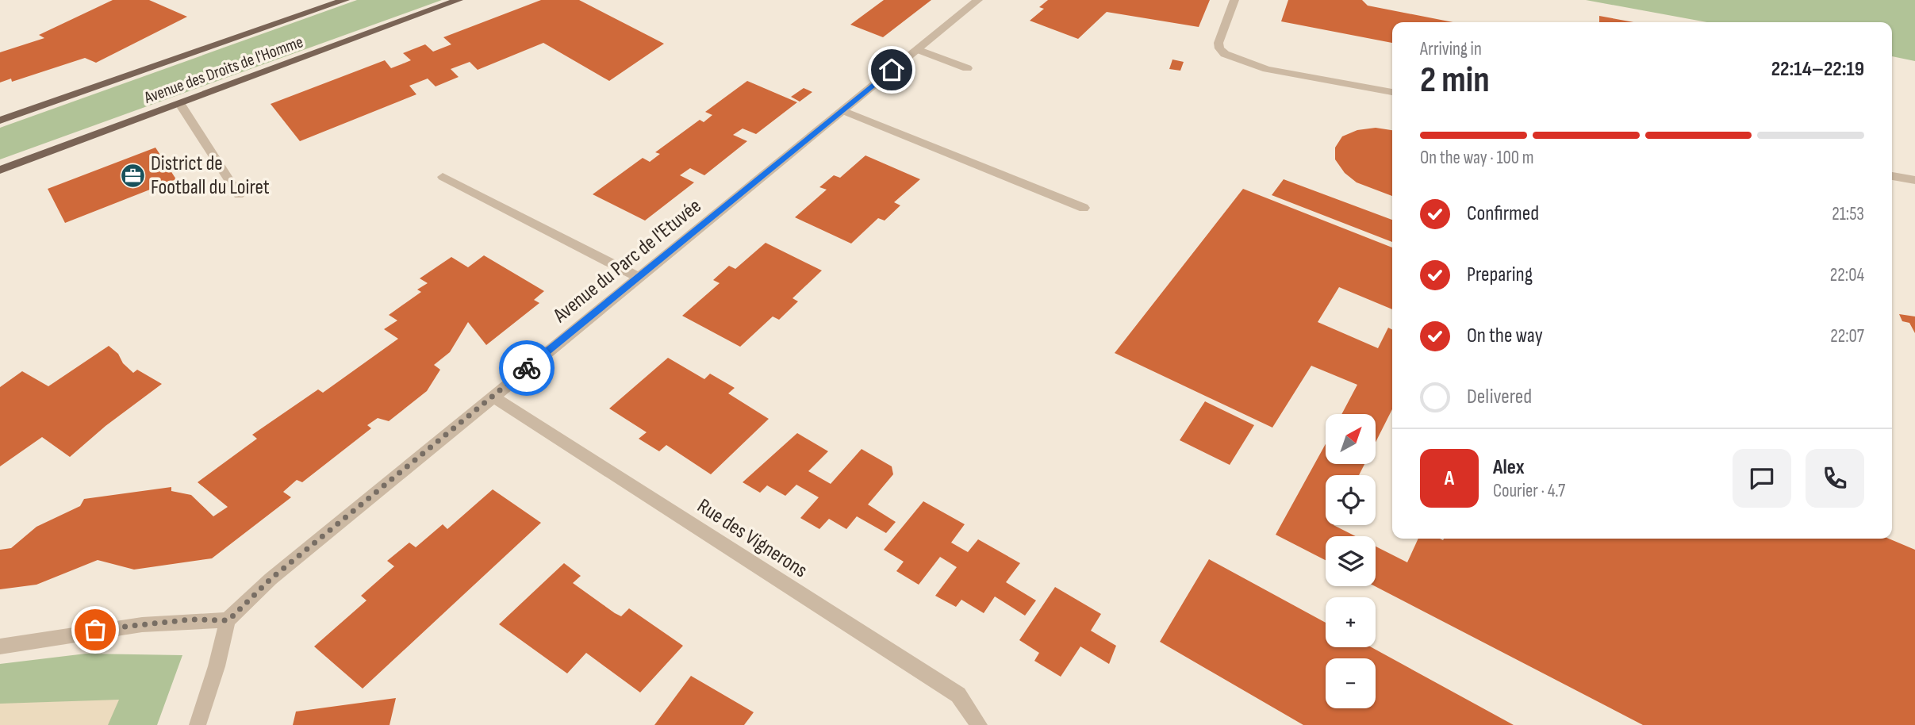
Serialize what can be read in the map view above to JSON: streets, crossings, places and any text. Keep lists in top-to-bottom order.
{
  "streets": {
    "main road": ["Avenue des Droits de l'Homme"],
    "street": ["Avenue du Parc de l'Etuvée", "Rue des Vignerons"]
  },
  "crossings": [
    ["Avenue du Parc de l'Etuvée", "Rue des Vignerons"]
  ],
  "places": {
    "office": ["District de Football du Loiret"]
  },
  "north": "top right",
  "page": {
    "heading": ["2 min", "Arriving in", "22:14–22:19"],
    "panel": ["Alex", "Courier · 4.7"],
    "bar": "On the way · 100 m",
    "list": [
      ["Confirmed", "21:53"],
      ["Preparing", "22:04"],
      ["On the way", "22:07"],
      "Delivered"
    ],
    "map_buttons": ["+", "−"],
    "round": "A"
  }
}
